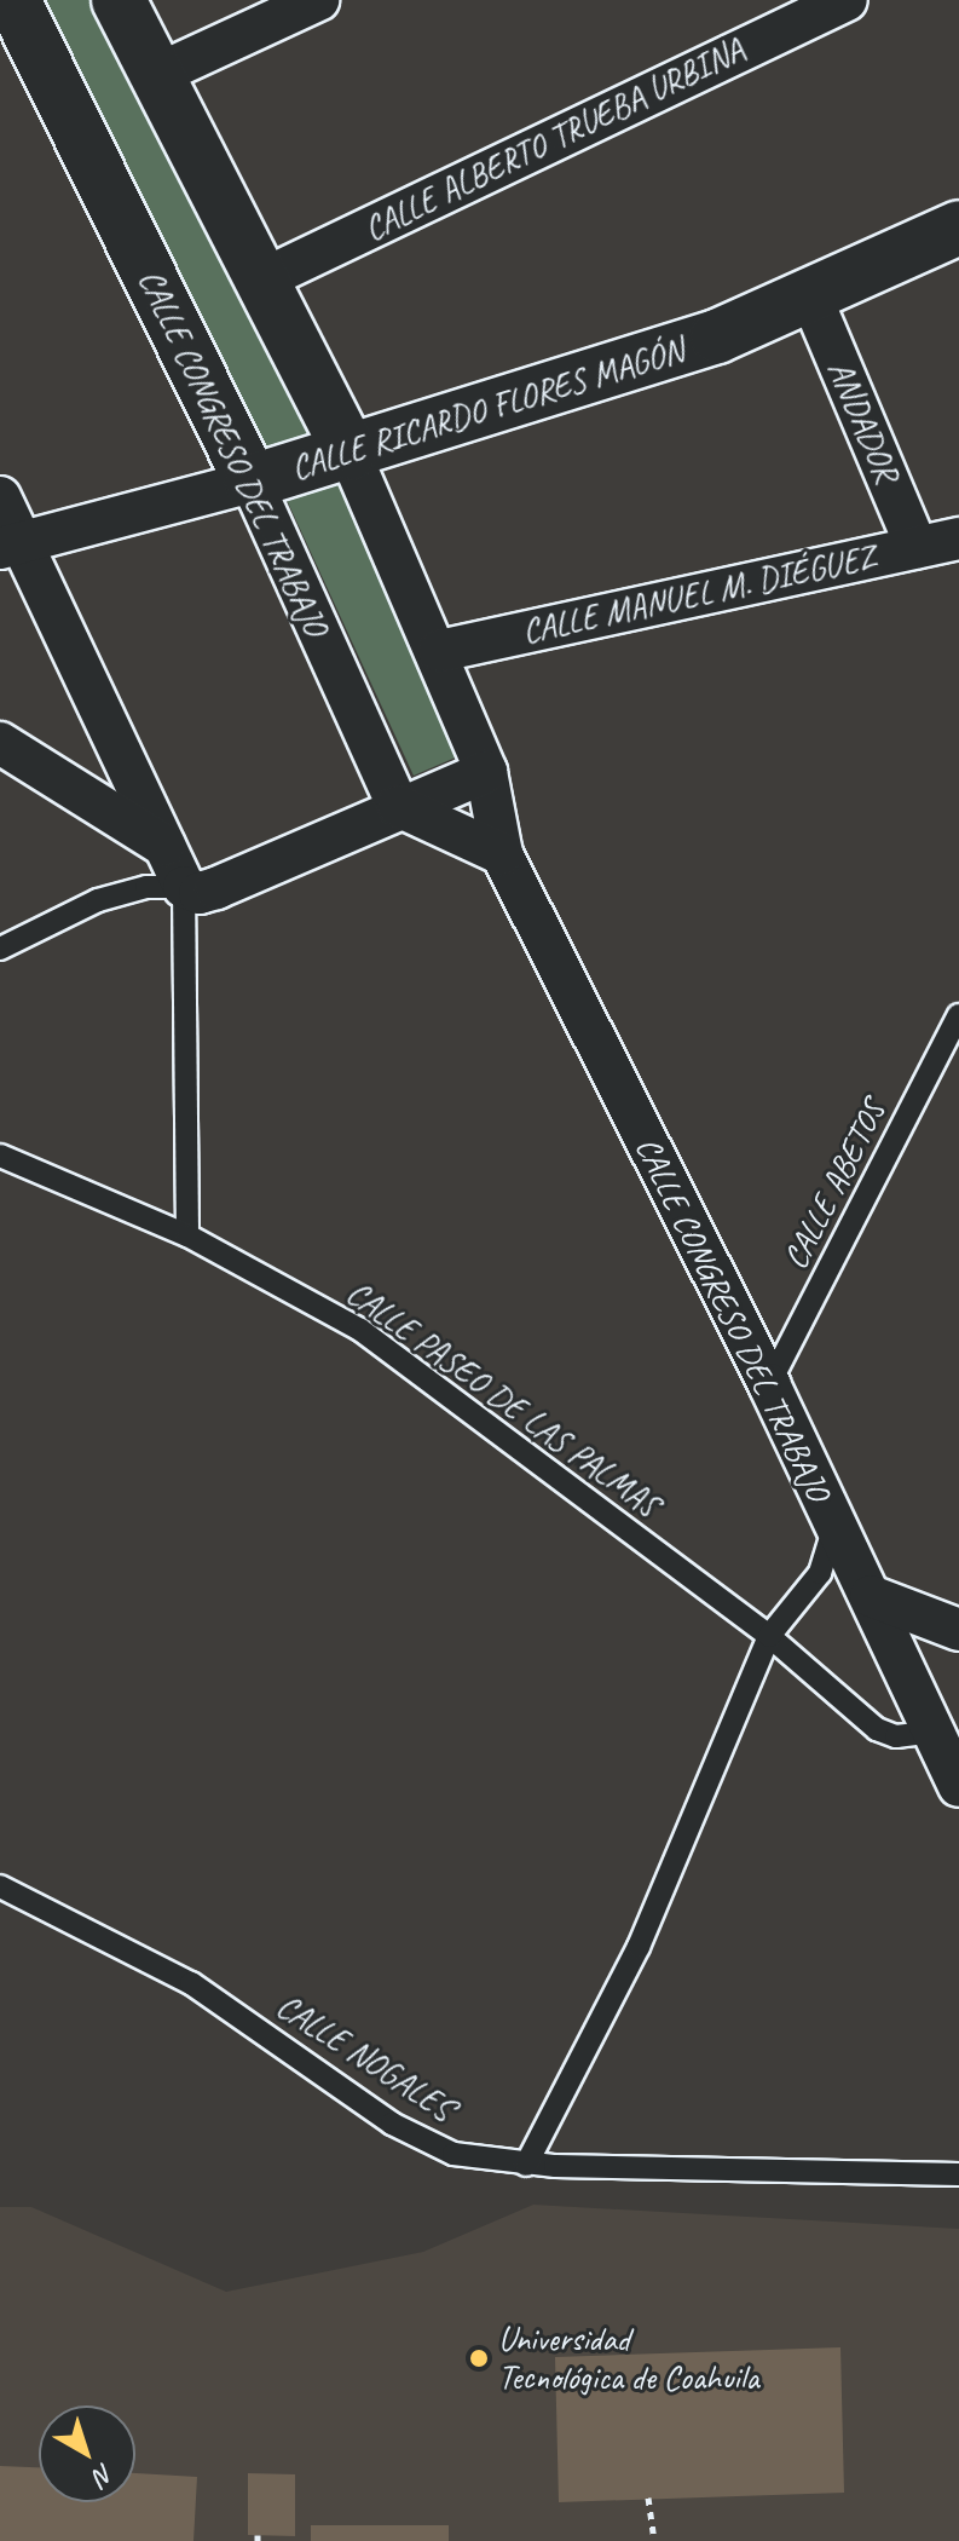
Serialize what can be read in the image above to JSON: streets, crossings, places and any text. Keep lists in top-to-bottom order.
{
  "streets": {
    "street": [
      "CALLE ALBERTO TRUEBA URBINA",
      "CALLE RICARDO FLORES MAGÓN",
      "ANDADOR",
      "CALLE CONGRESO DEL TRABAJO",
      "CALLE MANUEL M. DIÉGUEZ"
    ],
    "lane": ["CALLE ABETOS", "CALLE PASEO DE LAS PALMAS", "CALLE NOGALES"]
  },
  "crossings": [
    ["CALLE ALBERTO TRUEBA URBINA", "CALLE CONGRESO DEL TRABAJO"],
    ["CALLE RICARDO FLORES MAGÓN", "ANDADOR"],
    ["CALLE RICARDO FLORES MAGÓN", "CALLE CONGRESO DEL TRABAJO"],
    ["ANDADOR", "CALLE MANUEL M. DIÉGUEZ"],
    ["CALLE CONGRESO DEL TRABAJO", "CALLE MANUEL M. DIÉGUEZ"],
    ["CALLE CONGRESO DEL TRABAJO", "CALLE ABETOS"],
    ["CALLE CONGRESO DEL TRABAJO", "CALLE PASEO DE LAS PALMAS"]
  ],
  "places": ["Universidad Tecnológica de Coahuila"],
  "north": "bottom right"
}
